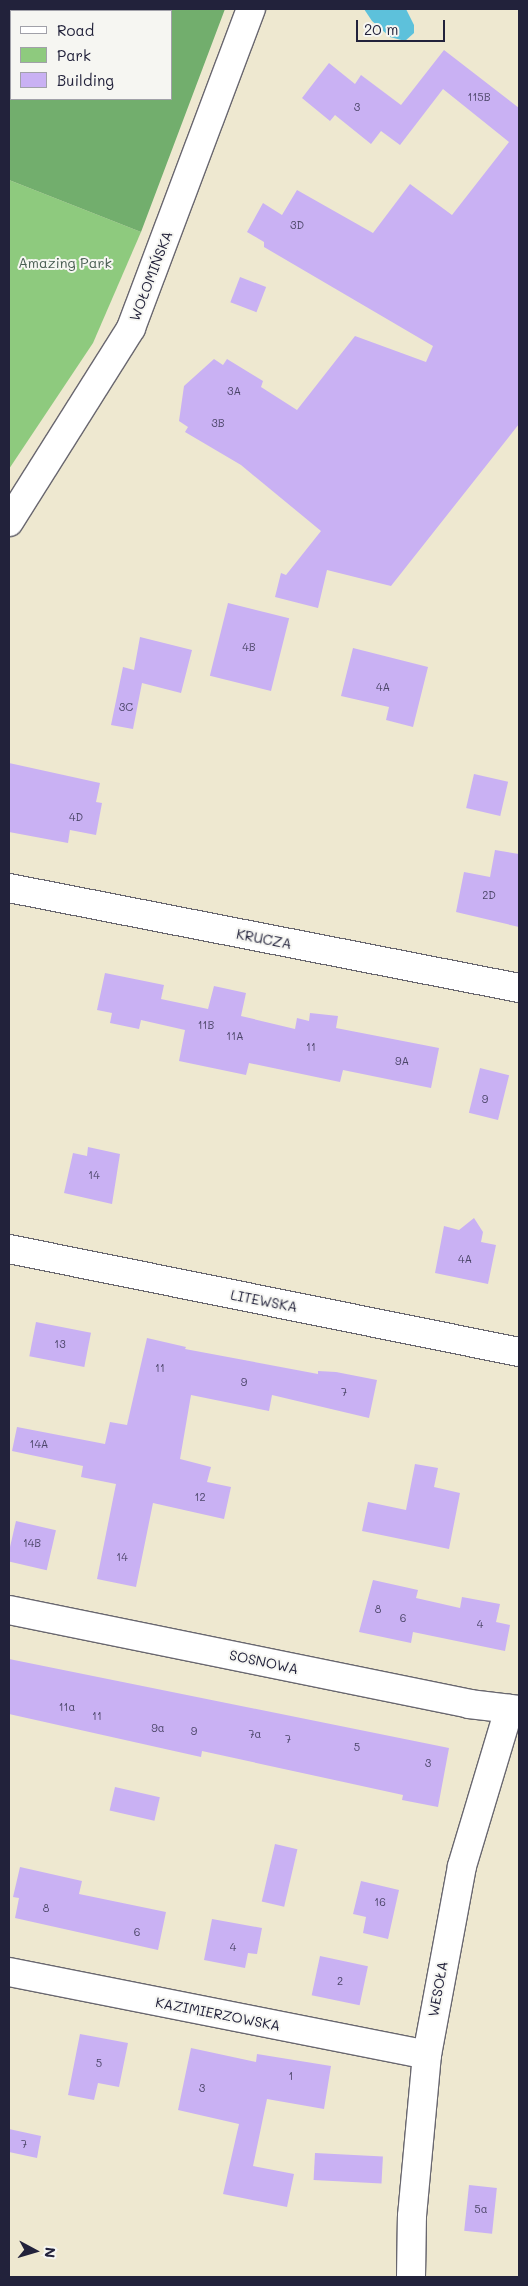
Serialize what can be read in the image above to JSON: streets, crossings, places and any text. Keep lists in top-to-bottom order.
{
  "streets": {
    "street": [
      "WOŁOMIŃSKA",
      "KRUCZA",
      "LITEWSKA",
      "SOSNOWA",
      "WESOŁA",
      "KAZIMIERZOWSKA"
    ]
  },
  "crossings": [
    ["SOSNOWA", "WESOŁA"],
    ["WESOŁA", "KAZIMIERZOWSKA"]
  ],
  "parks": ["Amazing Park"],
  "house_numbers": [
    "115B",
    "3",
    "3D",
    "3A",
    "3B",
    "4B",
    "4A",
    "3C",
    "4D",
    "2D",
    "11B",
    "11A",
    "11",
    "9A",
    "9",
    "14",
    "4A",
    "13",
    "11",
    "9",
    "7",
    "14A",
    "12",
    "14B",
    "14",
    "8",
    "6",
    "4",
    "11a",
    "11",
    "9a",
    "9",
    "7a",
    "7",
    "5",
    "3",
    "16",
    "8",
    "6",
    "4",
    "2",
    "5",
    "1",
    "3",
    "7",
    "5a"
  ],
  "legend": ["Road", "Park", "Building"],
  "scale_bar": "20 m",
  "north": "right"
}
